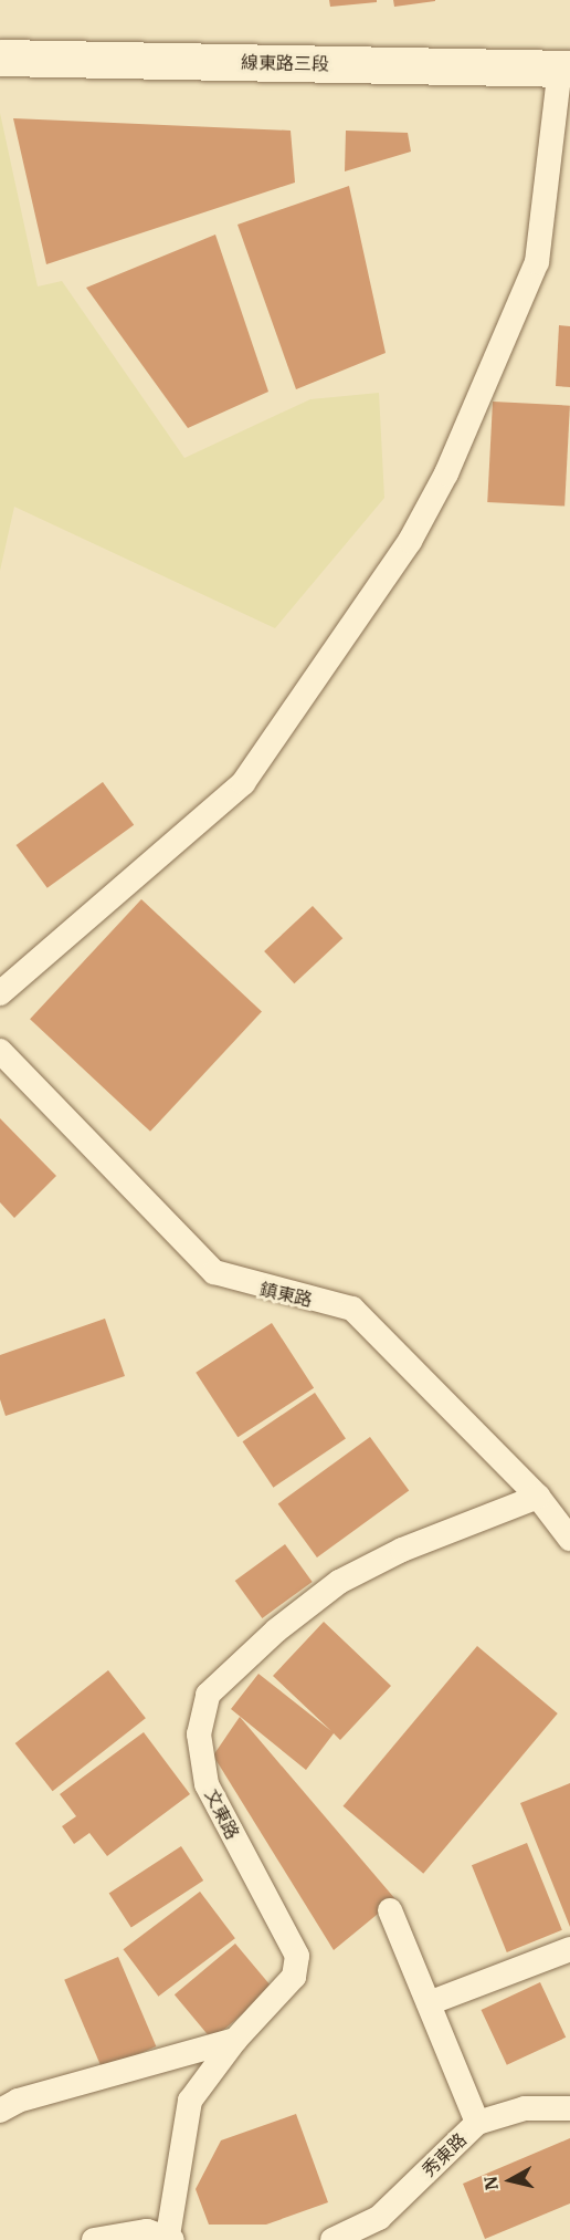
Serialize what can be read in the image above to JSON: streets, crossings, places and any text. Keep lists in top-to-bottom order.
{
  "streets": {
    "main road": ["線東路三段"],
    "lane": ["鎮東路", "文東路", "秀東路"]
  },
  "crossings": [
    ["鎮東路", "文東路"]
  ],
  "north": "left"
}
